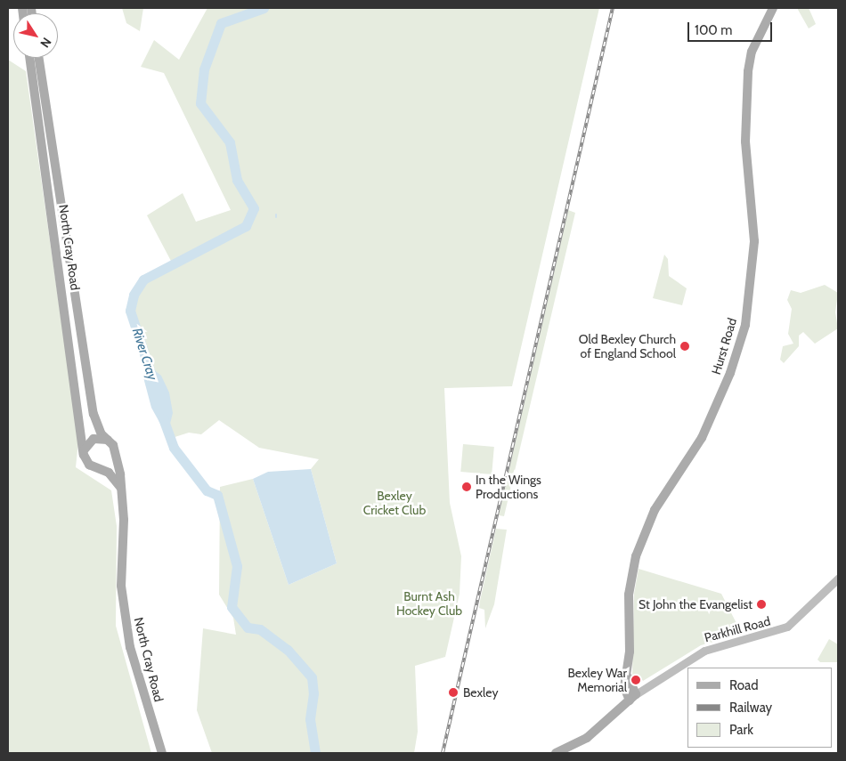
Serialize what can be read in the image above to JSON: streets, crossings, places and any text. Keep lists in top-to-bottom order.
{
  "streets": {
    "main road": ["North Cray Road", "Hurst Road", "Parkhill Road"]
  },
  "crossings": [
    ["Hurst Road", "Parkhill Road"]
  ],
  "water": ["River Cray"],
  "parks": ["Bexley Cricket Club", "Burnt Ash Hockey Club"],
  "places": [
    "Old Bexley Church of England School",
    "In the Wings Productions",
    "St John the Evangelist",
    "Bexley War Memorial",
    "Bexley"
  ],
  "legend": ["Road", "Railway", "Park"],
  "scale_bar": "100 m",
  "north": "bottom right"
}
